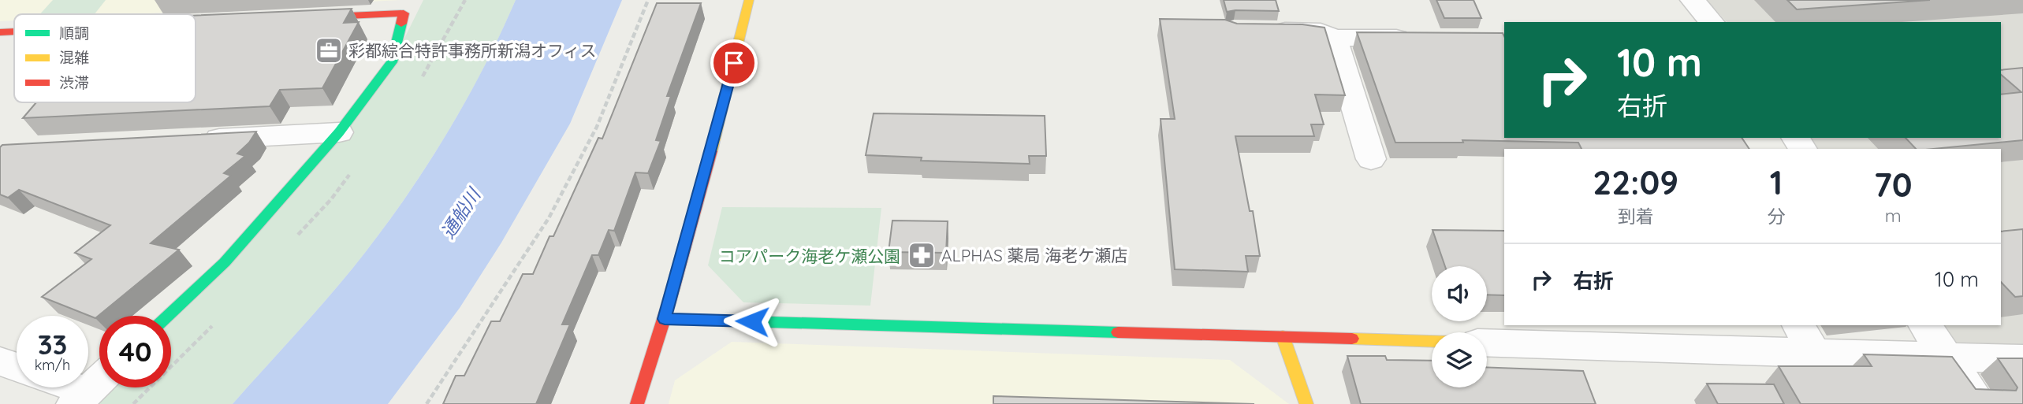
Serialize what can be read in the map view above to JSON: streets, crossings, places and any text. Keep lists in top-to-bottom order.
{
  "water": ["通船川"],
  "parks": ["コアパーク海老ケ瀬公園"],
  "places": {
    "office": ["彩都綜合特許事務所新潟オフィス"],
    "pharmacy": ["ALPHAS 薬局 海老ケ瀬店"]
  },
  "legend": ["順調", "混雑", "渋滞"],
  "page": {
    "turn": ["10 m", "右折"],
    "eta": [
      "22:09",
      "到着",
      "1",
      "分",
      "70",
      "m"
    ],
    "list": [
      {
        "name": "右折",
        "value": "10 m"
      }
    ],
    "speed": "33 km/h",
    "limit": "40"
  }
}
